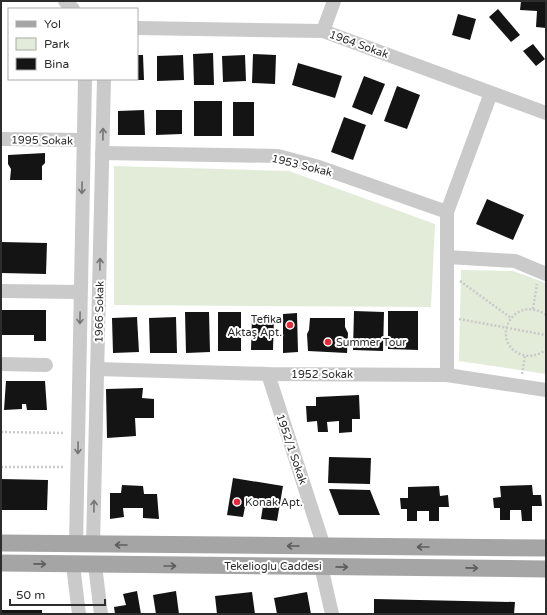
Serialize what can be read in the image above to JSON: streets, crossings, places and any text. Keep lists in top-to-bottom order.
{
  "streets": {
    "main road": ["Tekelioglu Caddesi"],
    "street": [
      "1964 Sokak",
      "1995 Sokak",
      "1953 Sokak",
      "1966 Sokak",
      "1952 Sokak",
      "1952/1 Sokak"
    ]
  },
  "crossings": [
    ["1995 Sokak", "1966 Sokak"],
    ["1953 Sokak", "1966 Sokak"],
    ["1966 Sokak", "1952 Sokak"],
    ["1966 Sokak", "Tekelioglu Caddesi"],
    ["1952 Sokak", "1952/1 Sokak"],
    ["1952/1 Sokak", "Tekelioglu Caddesi"]
  ],
  "places": ["Tefika Aktaş Apt.", "Summer Tour", "Konak Apt."],
  "legend": ["Yol", "Park", "Bina"],
  "scale_bar": "50 m"
}
